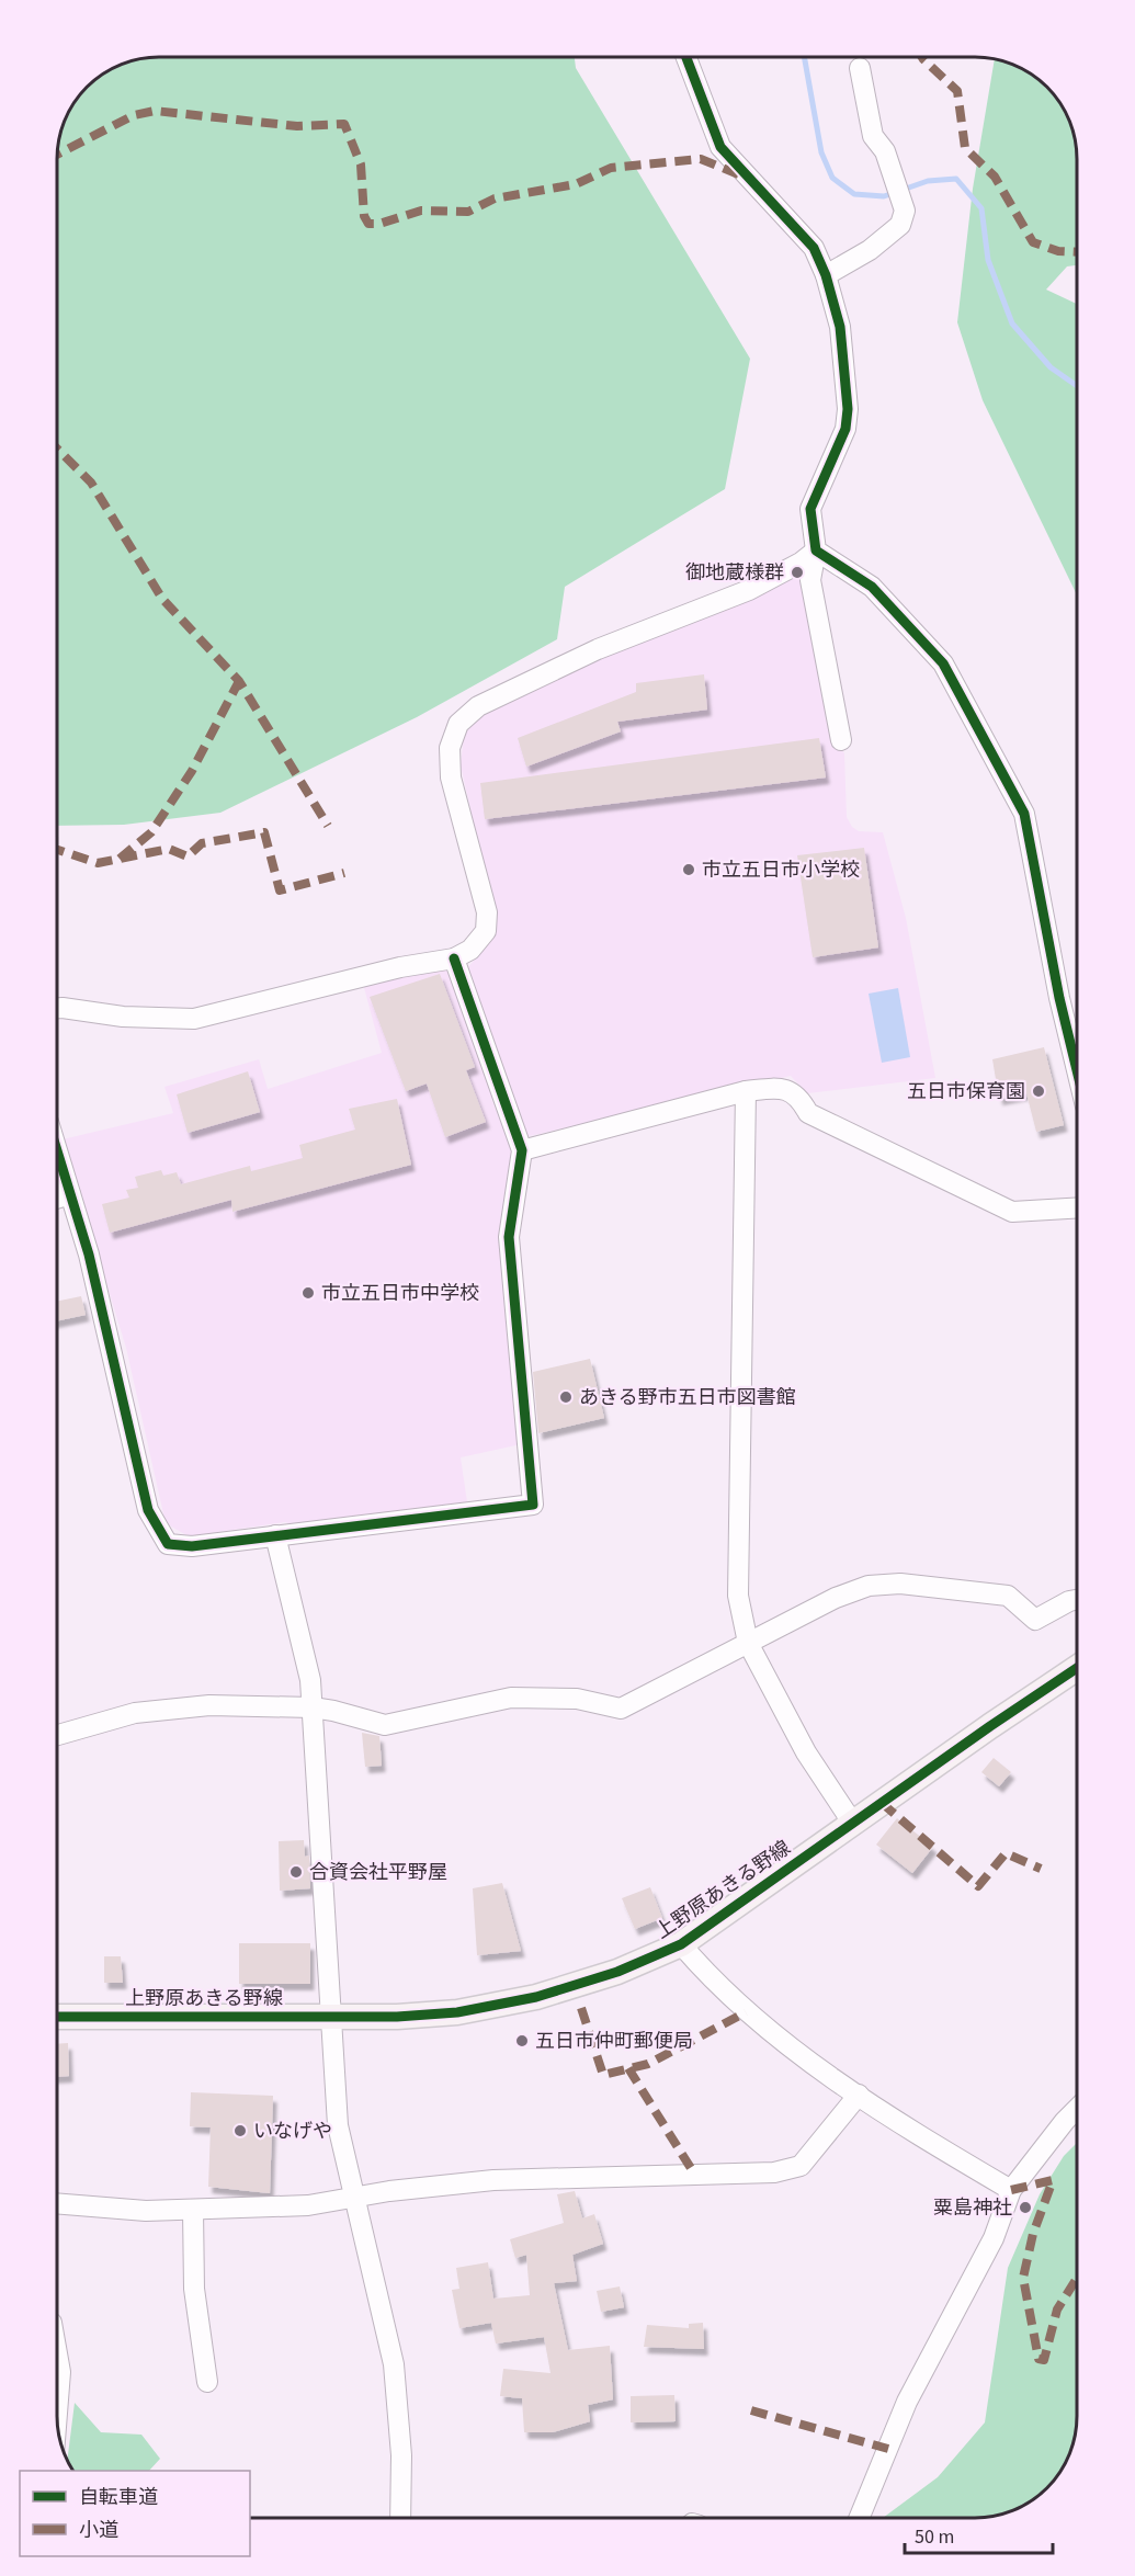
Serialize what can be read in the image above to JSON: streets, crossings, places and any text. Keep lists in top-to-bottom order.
{
  "streets": {
    "main road": ["上野原あきる野線"]
  },
  "places": [
    "御地蔵様群",
    "市立五日市小学校",
    "五日市保育園",
    "市立五日市中学校",
    "あきる野市五日市図書館",
    "合資会社平野屋",
    "五日市仲町郵便局",
    "いなげや",
    "粟島神社"
  ],
  "legend": ["自転車道", "小道"],
  "scale_bar": "50 m"
}
